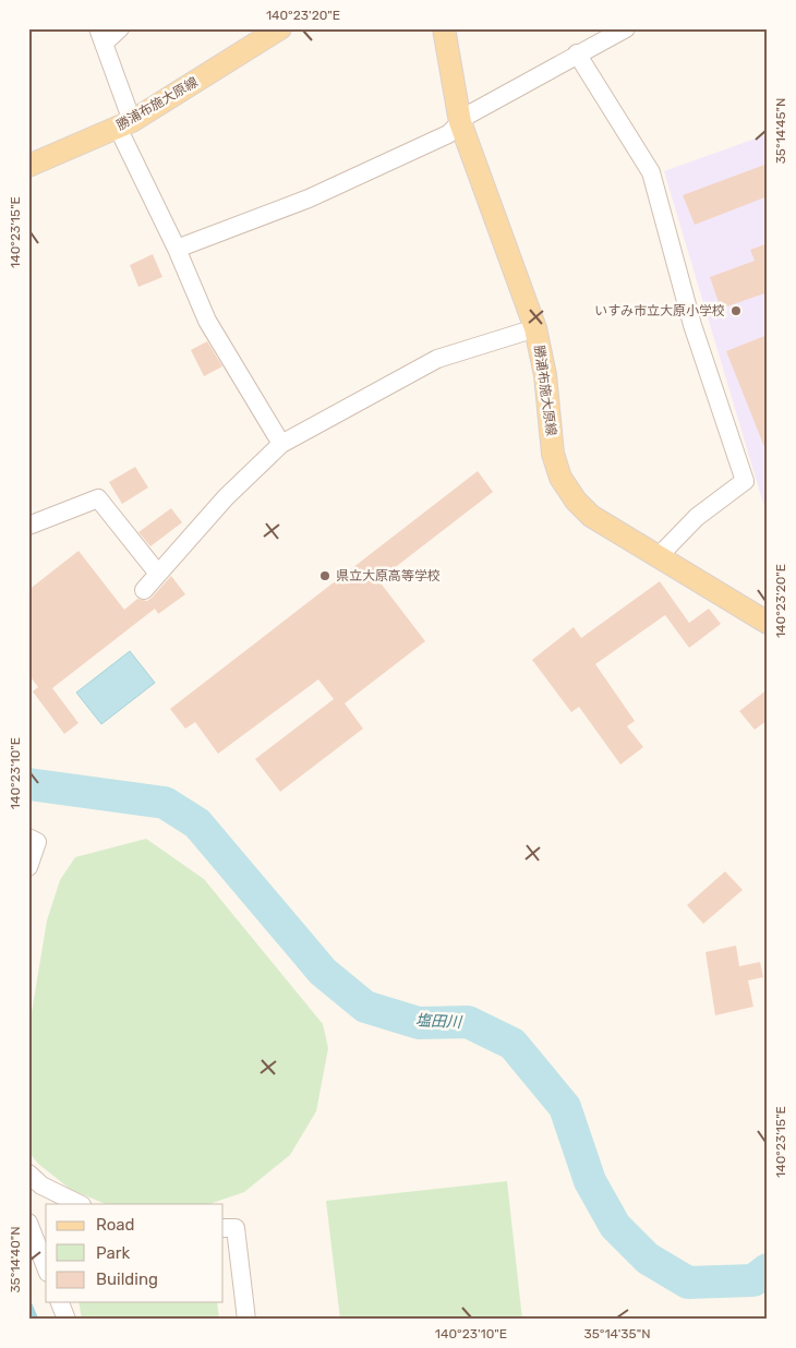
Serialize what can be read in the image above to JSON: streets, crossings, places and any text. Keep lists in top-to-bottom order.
{
  "streets": {
    "main road": ["勝浦布施大原線"]
  },
  "water": ["塩田川"],
  "places": ["いすみ市立大原小学校", "県立大原高等学校"],
  "legend": ["Road", "Park", "Building"],
  "coordinates": [
    "140°23'20\"E",
    "35°14'45\"N",
    "140°23'15\"E",
    "140°23'10\"E",
    "35°14'40\"N",
    "35°14'35\"N"
  ]
}
